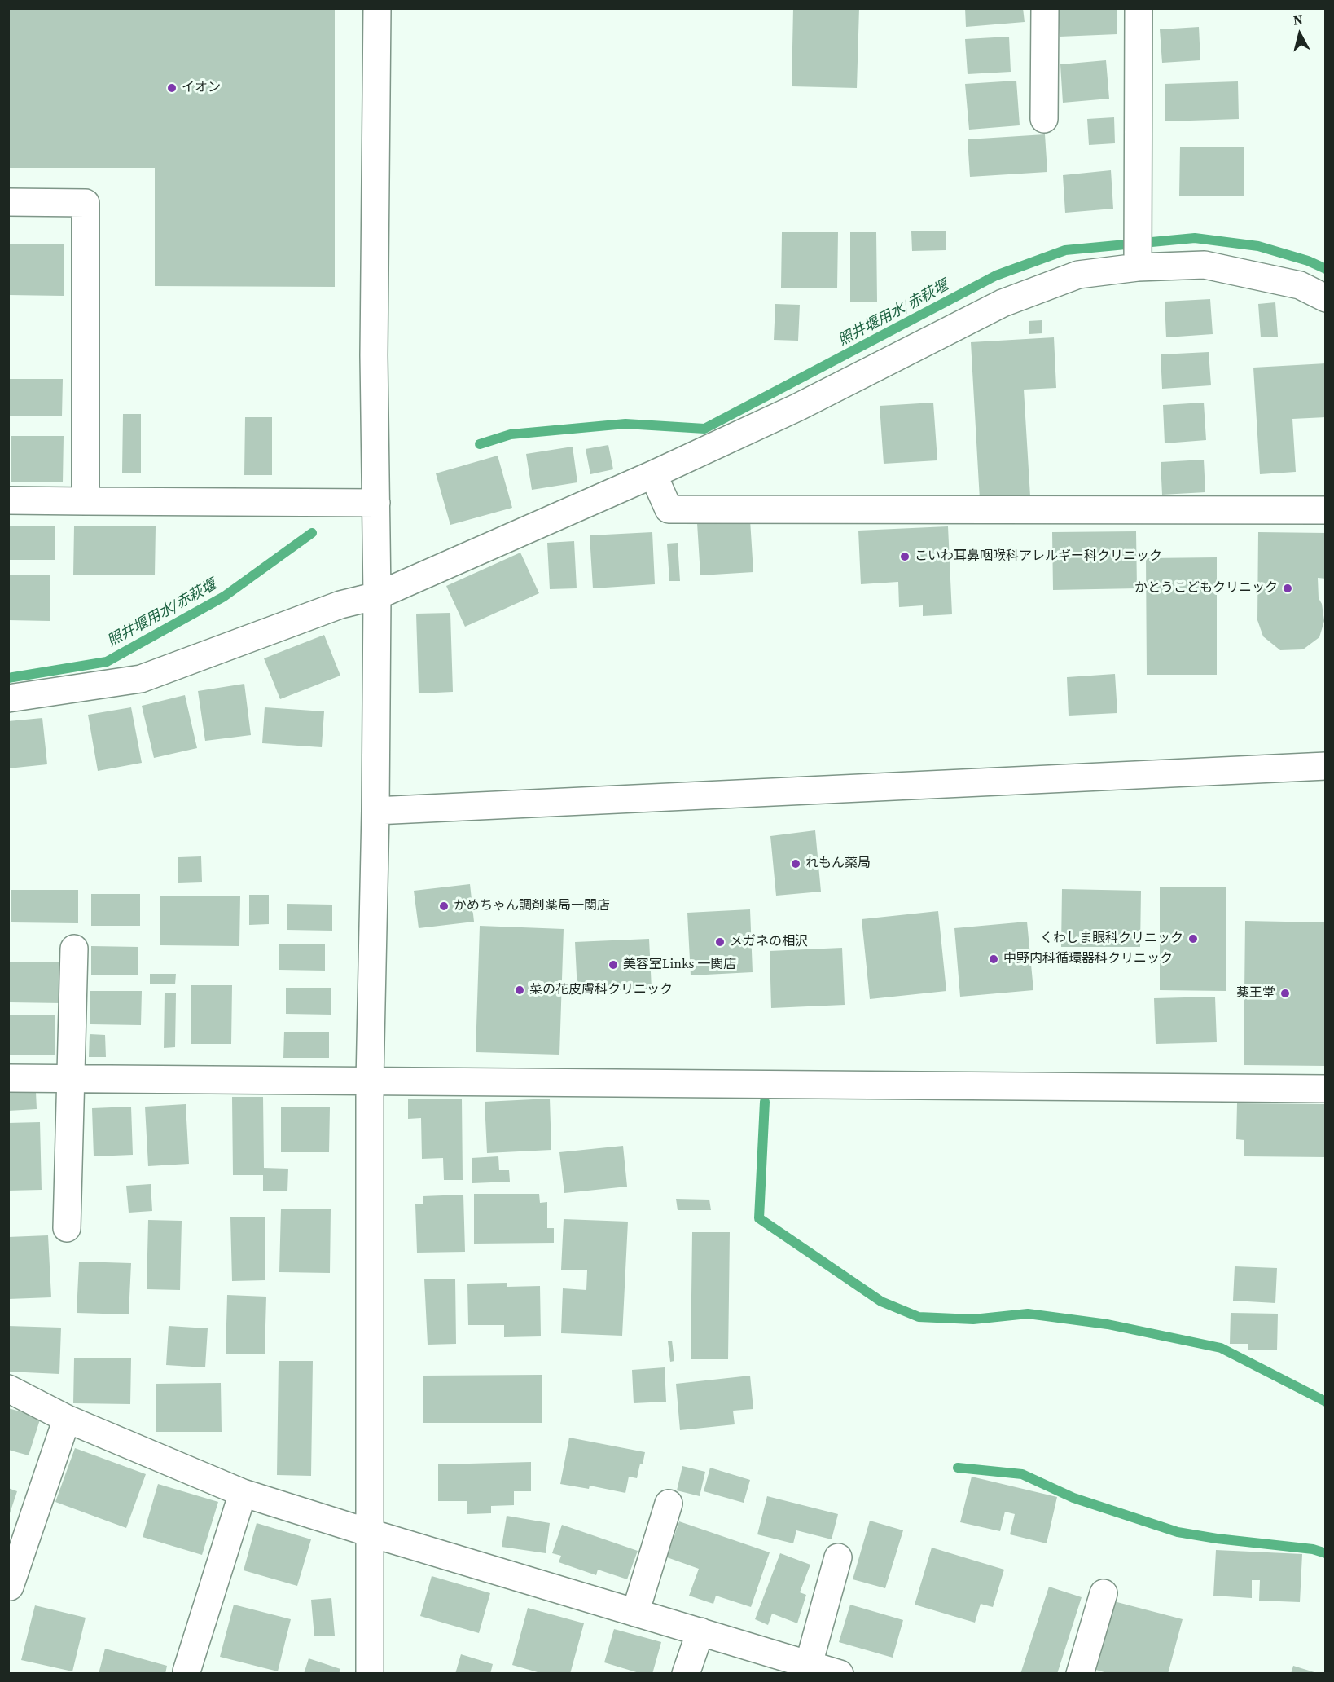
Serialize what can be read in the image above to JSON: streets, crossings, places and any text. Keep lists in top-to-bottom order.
{
  "water": ["照井堰用水/赤萩堰"],
  "places": [
    "イオン",
    "こいわ耳鼻咽喉科アレルギー科クリニック",
    "かとうこどもクリニック",
    "れもん薬局",
    "かめちゃん調剤薬局一関店",
    "くわしま眼科クリニック",
    "メガネの相沢",
    "中野内科循環器科クリニック",
    "美容室Links 一関店",
    "菜の花皮膚科クリニック",
    "薬王堂"
  ],
  "north": "top"
}
